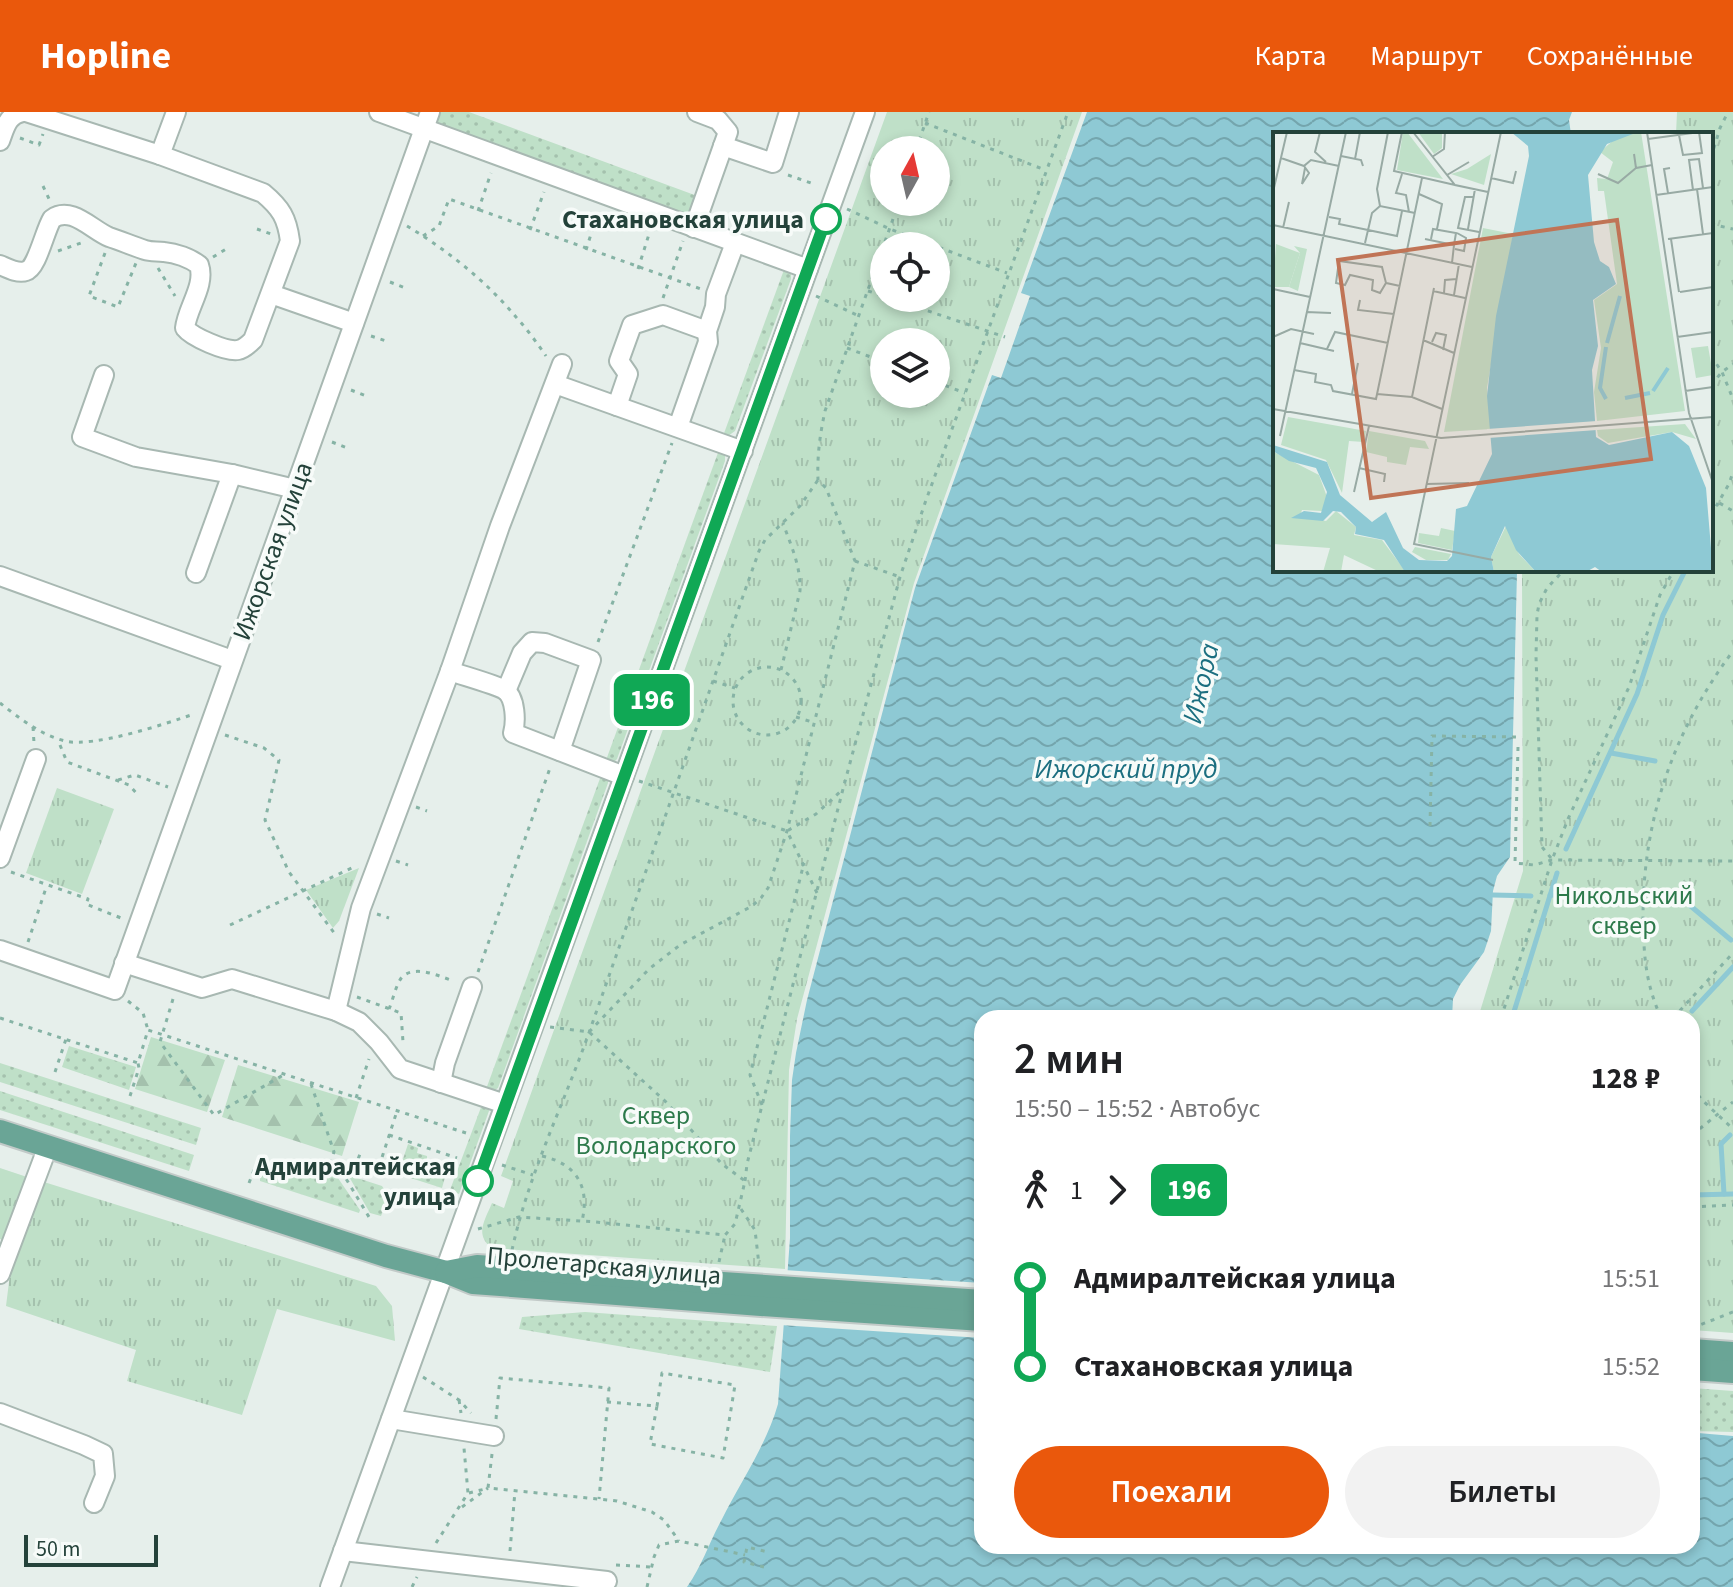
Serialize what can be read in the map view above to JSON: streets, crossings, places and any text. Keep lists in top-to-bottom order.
{
  "streets": {
    "main road": ["Пролетарская улица"],
    "street": ["Ижорская улица"]
  },
  "water": ["Ижора", "Ижорский пруд"],
  "parks": ["Никольский сквер", "Сквер Володарского"],
  "places": ["Стахановская улица", "Адмиралтейская улица"],
  "lines": ["bus line 196"],
  "scale_bar": "50 m",
  "north": "top",
  "page": {
    "header": "Hopline",
    "nav": ["Карта", "Маршрут", "Сохранённые"],
    "on_map": "196",
    "heading": ["2 мин", "15:50 – 15:52 · Автобус", "128 ₽"],
    "legs": ["1", "196"],
    "list": [
      {
        "name": "Адмиралтейская улица",
        "value": "15:51"
      },
      {
        "name": "Стахановская улица",
        "value": "15:52"
      }
    ],
    "buttons": ["Поехали", "Билеты"],
    "scale": "50 m"
  }
}
